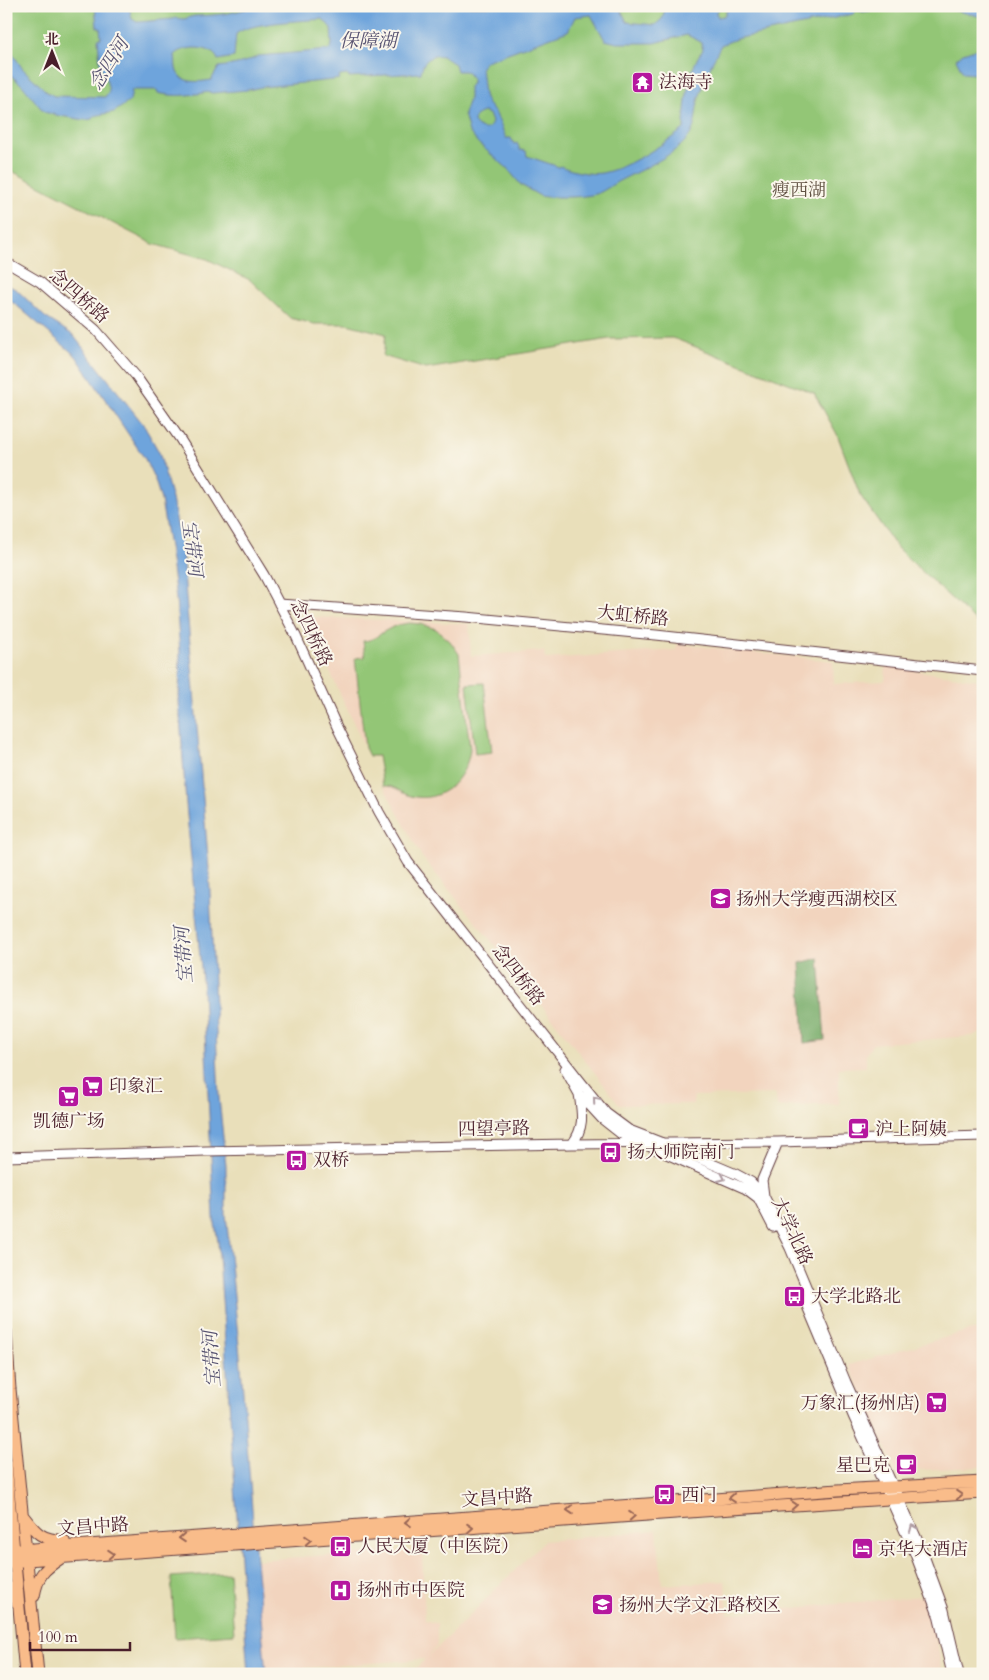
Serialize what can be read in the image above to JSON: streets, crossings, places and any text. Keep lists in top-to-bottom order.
{
  "streets": {
    "main road": ["文昌中路"],
    "street": [
      "念四桥路",
      "大虹桥路",
      "四望亭路",
      "大学北路"
    ]
  },
  "crossings": [
    ["念四桥路", "大虹桥路"],
    ["念四桥路", "四望亭路"],
    ["念四桥路", "大学北路"],
    ["四望亭路", "大学北路"],
    ["大学北路", "文昌中路"]
  ],
  "water": ["保障湖", "念四河", "宝带河"],
  "parks": ["瘦西湖"],
  "places": {
    "temple": ["法海寺"],
    "school or university": ["扬州大学瘦西湖校区", "扬州大学文汇路校区"],
    "supermarket": ["印象汇", "凯德广场", "万象汇(扬州店)"],
    "cafe": ["沪上阿姨", "星巴克"],
    "bus stop": [
      "扬大师院南门",
      "双桥",
      "大学北路北",
      "西门",
      "人民大厦（中医院）"
    ],
    "hotel": ["京华大酒店"],
    "hospital": ["扬州市中医院"]
  },
  "scale_bar": "100 m",
  "north": "top"
}
